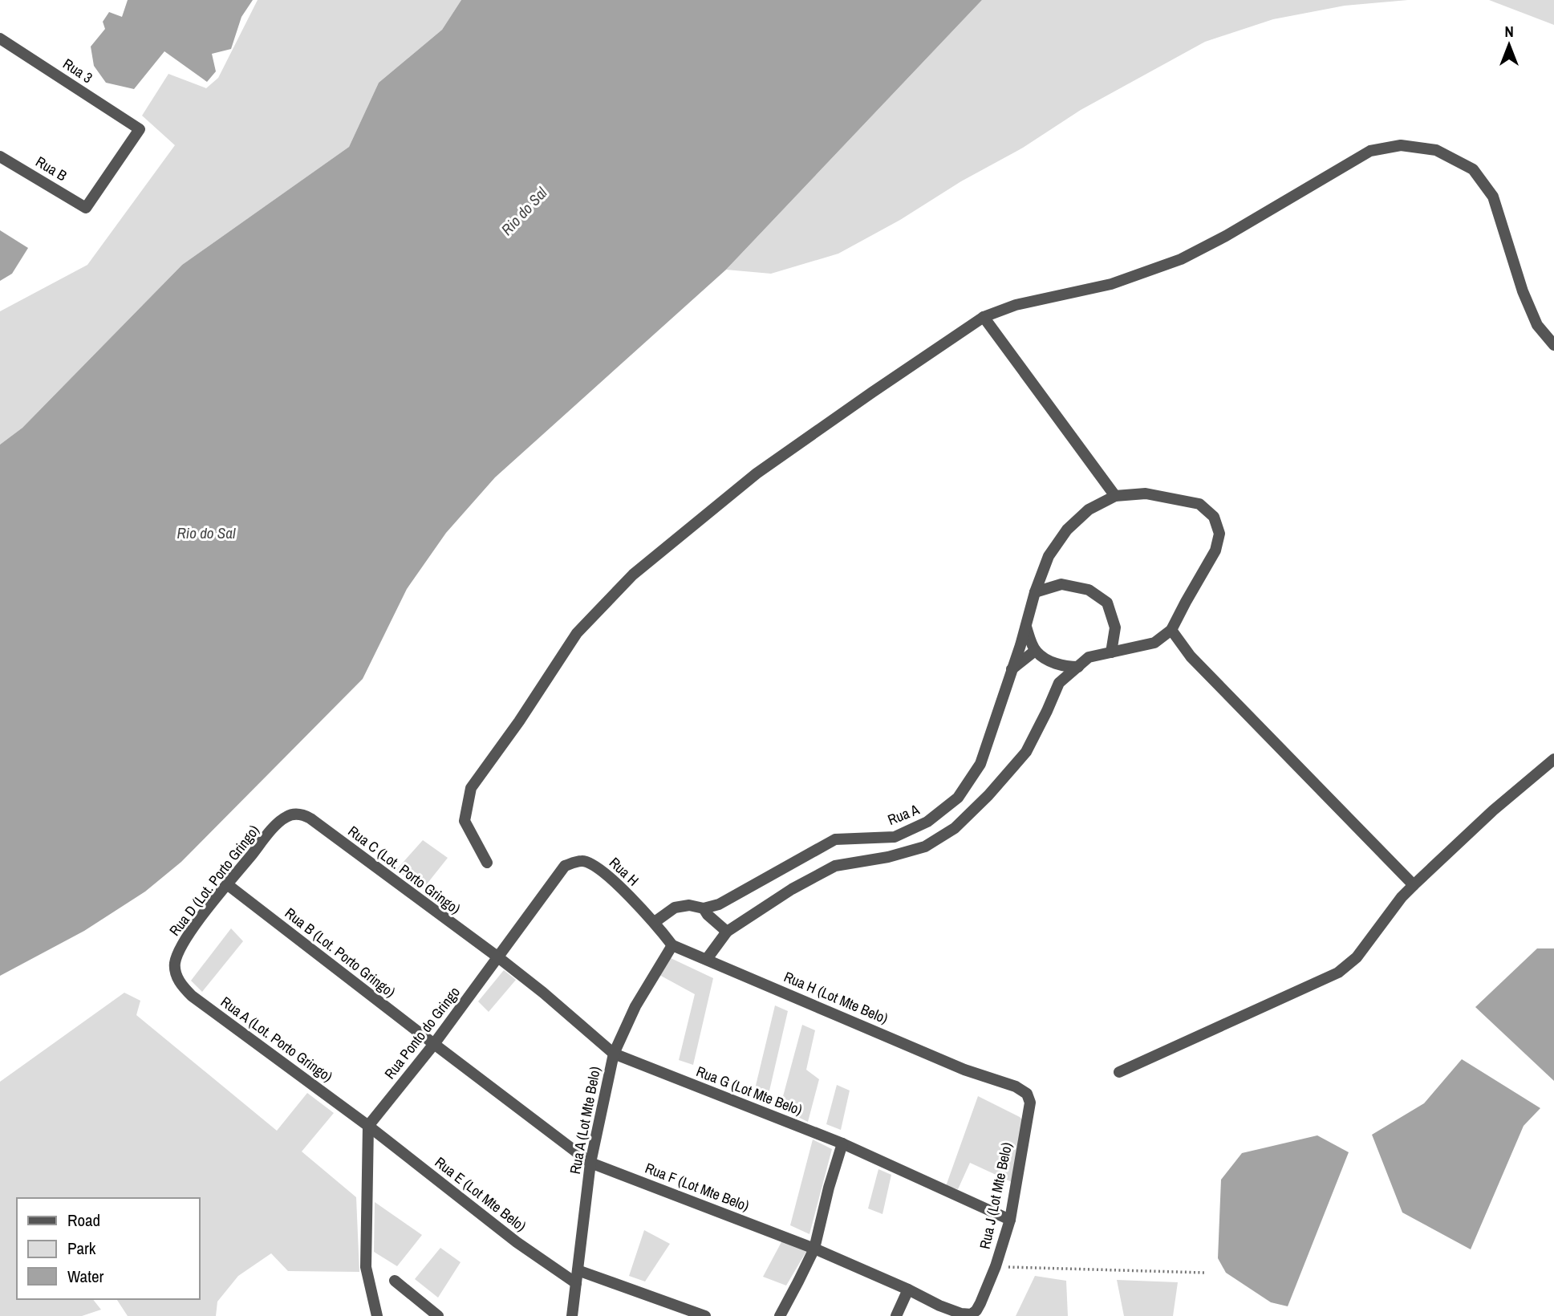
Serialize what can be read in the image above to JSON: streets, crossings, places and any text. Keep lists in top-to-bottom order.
{
  "streets": {
    "street": [
      "Rua 3",
      "Rua B",
      "Rua A",
      "Rua C (Lot. Porto Gringo)",
      "Rua H",
      "Rua D (Lot. Porto Gringo)",
      "Rua B (Lot. Porto Gringo)",
      "Rua H (Lot Mte Belo)",
      "Rua Ponto do Gringo",
      "Rua A (Lot. Porto Gringo)",
      "Rua G (Lot Mte Belo)",
      "Rua A (Lot Mte Belo)",
      "Rua F (Lot Mte Belo)",
      "Rua E (Lot Mte Belo)",
      "Rua J (Lot Mte Belo)"
    ]
  },
  "crossings": [
    ["Rua 3", "Rua B"],
    ["Rua A", "Rua H"],
    ["Rua C (Lot. Porto Gringo)", "Rua D (Lot. Porto Gringo)"],
    ["Rua C (Lot. Porto Gringo)", "Rua Ponto do Gringo"],
    ["Rua C (Lot. Porto Gringo)", "Rua G (Lot Mte Belo)"],
    ["Rua H", "Rua Ponto do Gringo"],
    ["Rua D (Lot. Porto Gringo)", "Rua B (Lot. Porto Gringo)"],
    ["Rua D (Lot. Porto Gringo)", "Rua A (Lot. Porto Gringo)"],
    ["Rua B (Lot. Porto Gringo)", "Rua Ponto do Gringo"],
    ["Rua B (Lot. Porto Gringo)", "Rua F (Lot Mte Belo)"],
    ["Rua H (Lot Mte Belo)", "Rua A (Lot Mte Belo)"],
    ["Rua H (Lot Mte Belo)", "Rua J (Lot Mte Belo)"],
    ["Rua Ponto do Gringo", "Rua A (Lot. Porto Gringo)"],
    ["Rua Ponto do Gringo", "Rua G (Lot Mte Belo)"],
    ["Rua Ponto do Gringo", "Rua F (Lot Mte Belo)"],
    ["Rua Ponto do Gringo", "Rua E (Lot Mte Belo)"],
    ["Rua A (Lot. Porto Gringo)", "Rua E (Lot Mte Belo)"],
    ["Rua G (Lot Mte Belo)", "Rua A (Lot Mte Belo)"],
    ["Rua G (Lot Mte Belo)", "Rua J (Lot Mte Belo)"],
    ["Rua A (Lot Mte Belo)", "Rua F (Lot Mte Belo)"],
    ["Rua A (Lot Mte Belo)", "Rua E (Lot Mte Belo)"],
    ["Rua F (Lot Mte Belo)", "Rua J (Lot Mte Belo)"]
  ],
  "water": ["Rio do Sal"],
  "legend": ["Road", "Park", "Water"],
  "north": "top"
}
